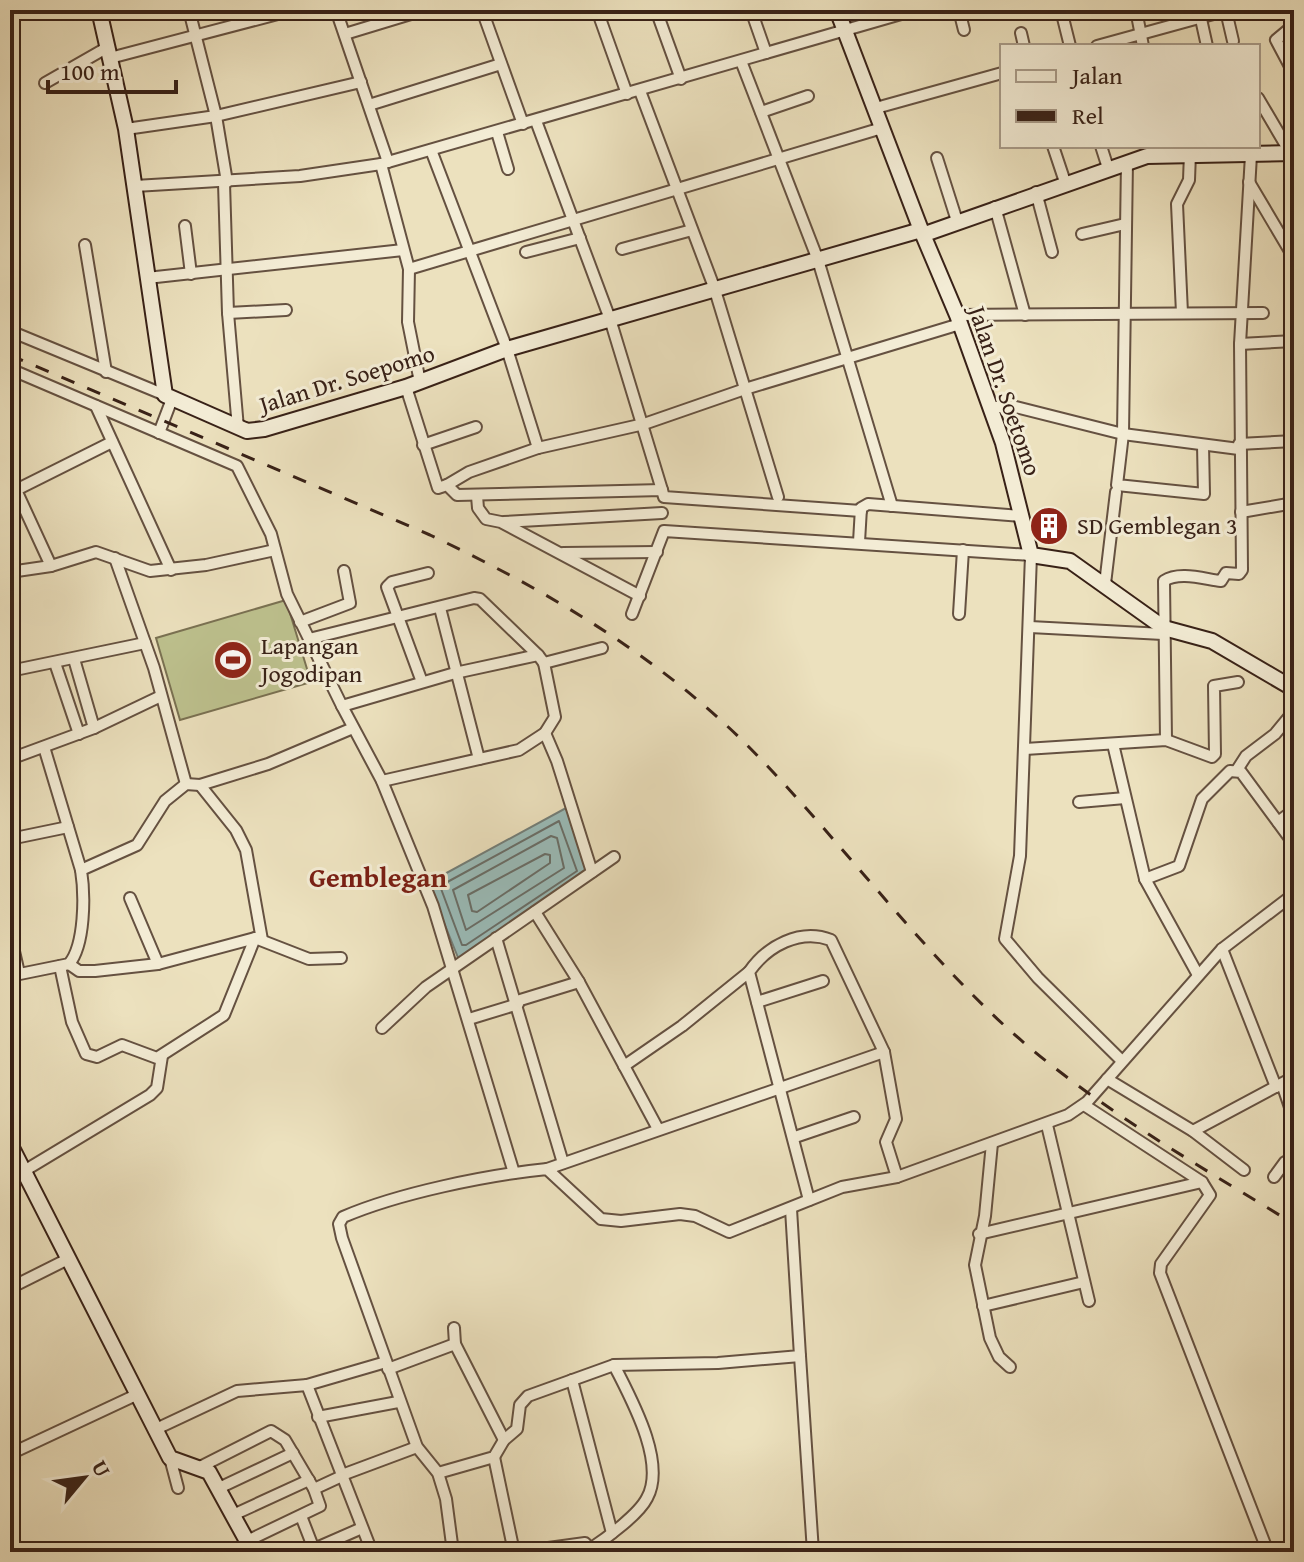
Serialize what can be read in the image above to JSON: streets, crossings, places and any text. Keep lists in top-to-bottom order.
{
  "streets": {
    "street": ["Jalan Dr. Soepomo", "Jalan Dr. Soetomo"]
  },
  "crossings": [
    ["Jalan Dr. Soepomo", "Jalan Dr. Soetomo"]
  ],
  "districts": ["Gemblegan"],
  "places": {
    "building": ["SD Gemblegan 3"],
    "sports": ["Lapangan Jogodipan"]
  },
  "legend": ["Jalan", "Rel"],
  "scale_bar": "100 m",
  "north": "top right"
}
